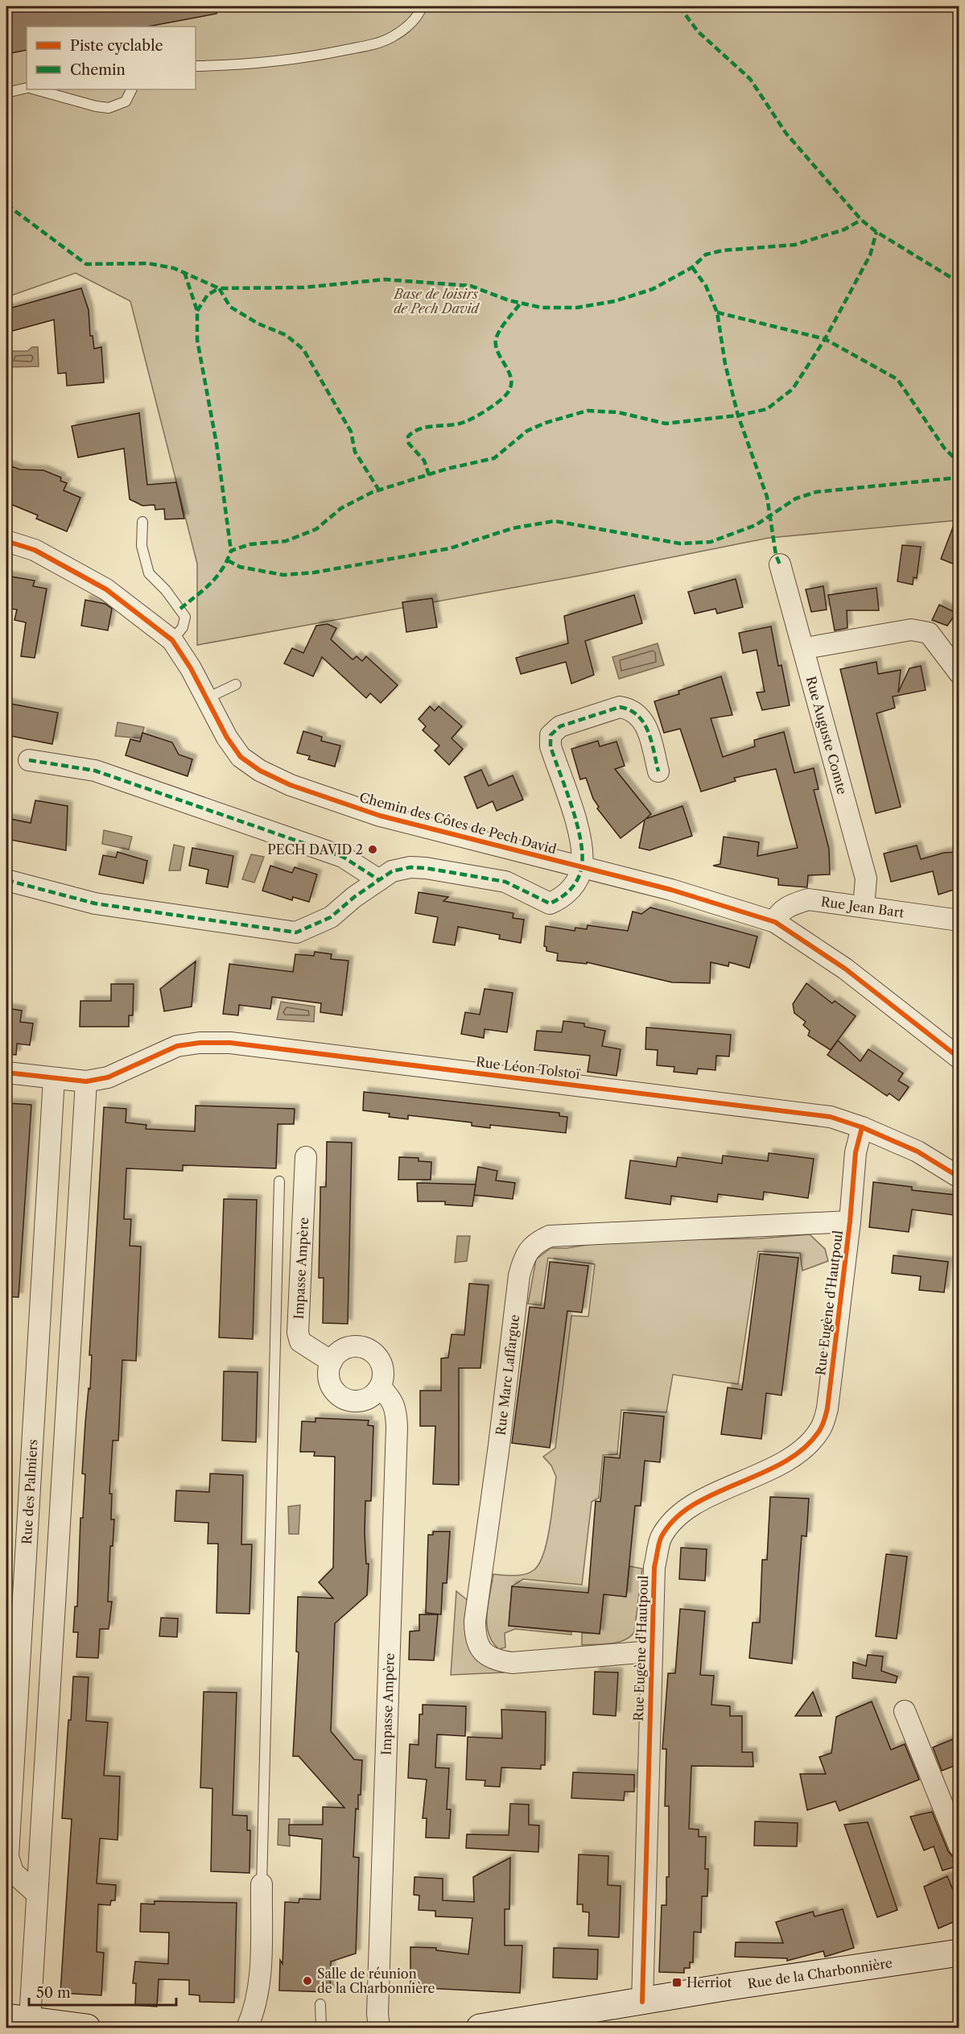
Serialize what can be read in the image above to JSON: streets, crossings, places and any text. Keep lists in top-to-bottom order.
{
  "streets": {
    "street": [
      "Rue Auguste Comte",
      "Chemin des Côtes de Pech David",
      "Rue Jean Bart",
      "Rue Léon Tolstoï",
      "Impasse Ampère",
      "Rue Eugène d'Hautpoul",
      "Rue Marc Laffargue",
      "Rue des Palmiers",
      "Rue de la Charbonnière"
    ]
  },
  "crossings": [
    ["Rue Auguste Comte", "Rue Jean Bart"],
    ["Chemin des Côtes de Pech David", "Rue Jean Bart"],
    ["Rue Léon Tolstoï", "Rue Eugène d'Hautpoul"],
    ["Rue Léon Tolstoï", "Rue des Palmiers"],
    ["Rue Eugène d'Hautpoul", "Rue Marc Laffargue"],
    ["Rue Eugène d'Hautpoul", "Rue de la Charbonnière"]
  ],
  "parks": ["Base de loisirs de Pech David"],
  "places": {
    "other": ["PECH DAVID 2", "Salle de réunion de la Charbonnière"],
    "transit": ["Herriot"]
  },
  "legend": ["Piste cyclable", "Chemin"],
  "scale_bar": "50 m"
}
